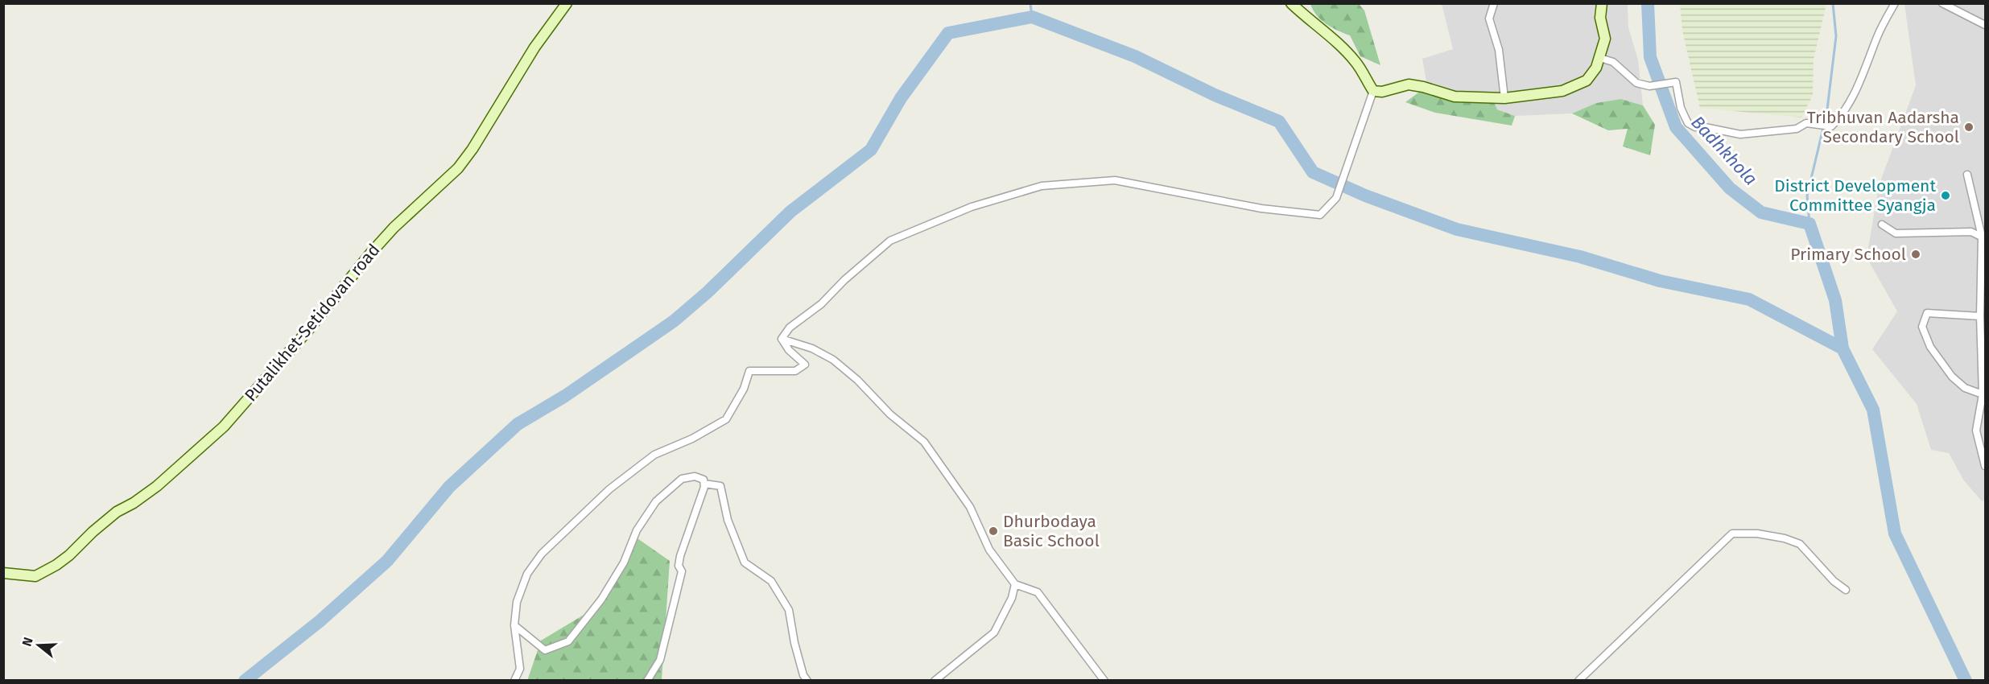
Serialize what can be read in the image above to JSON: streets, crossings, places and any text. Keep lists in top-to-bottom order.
{
  "streets": {
    "main road": ["Putalikhet-Setidovan road"]
  },
  "water": ["Badhkhola"],
  "places": [
    "Tribhuvan Aadarsha Secondary School",
    "District Development Committee Syangja",
    "Primary School",
    "Dhurbodaya Basic School"
  ],
  "north": "left"
}
